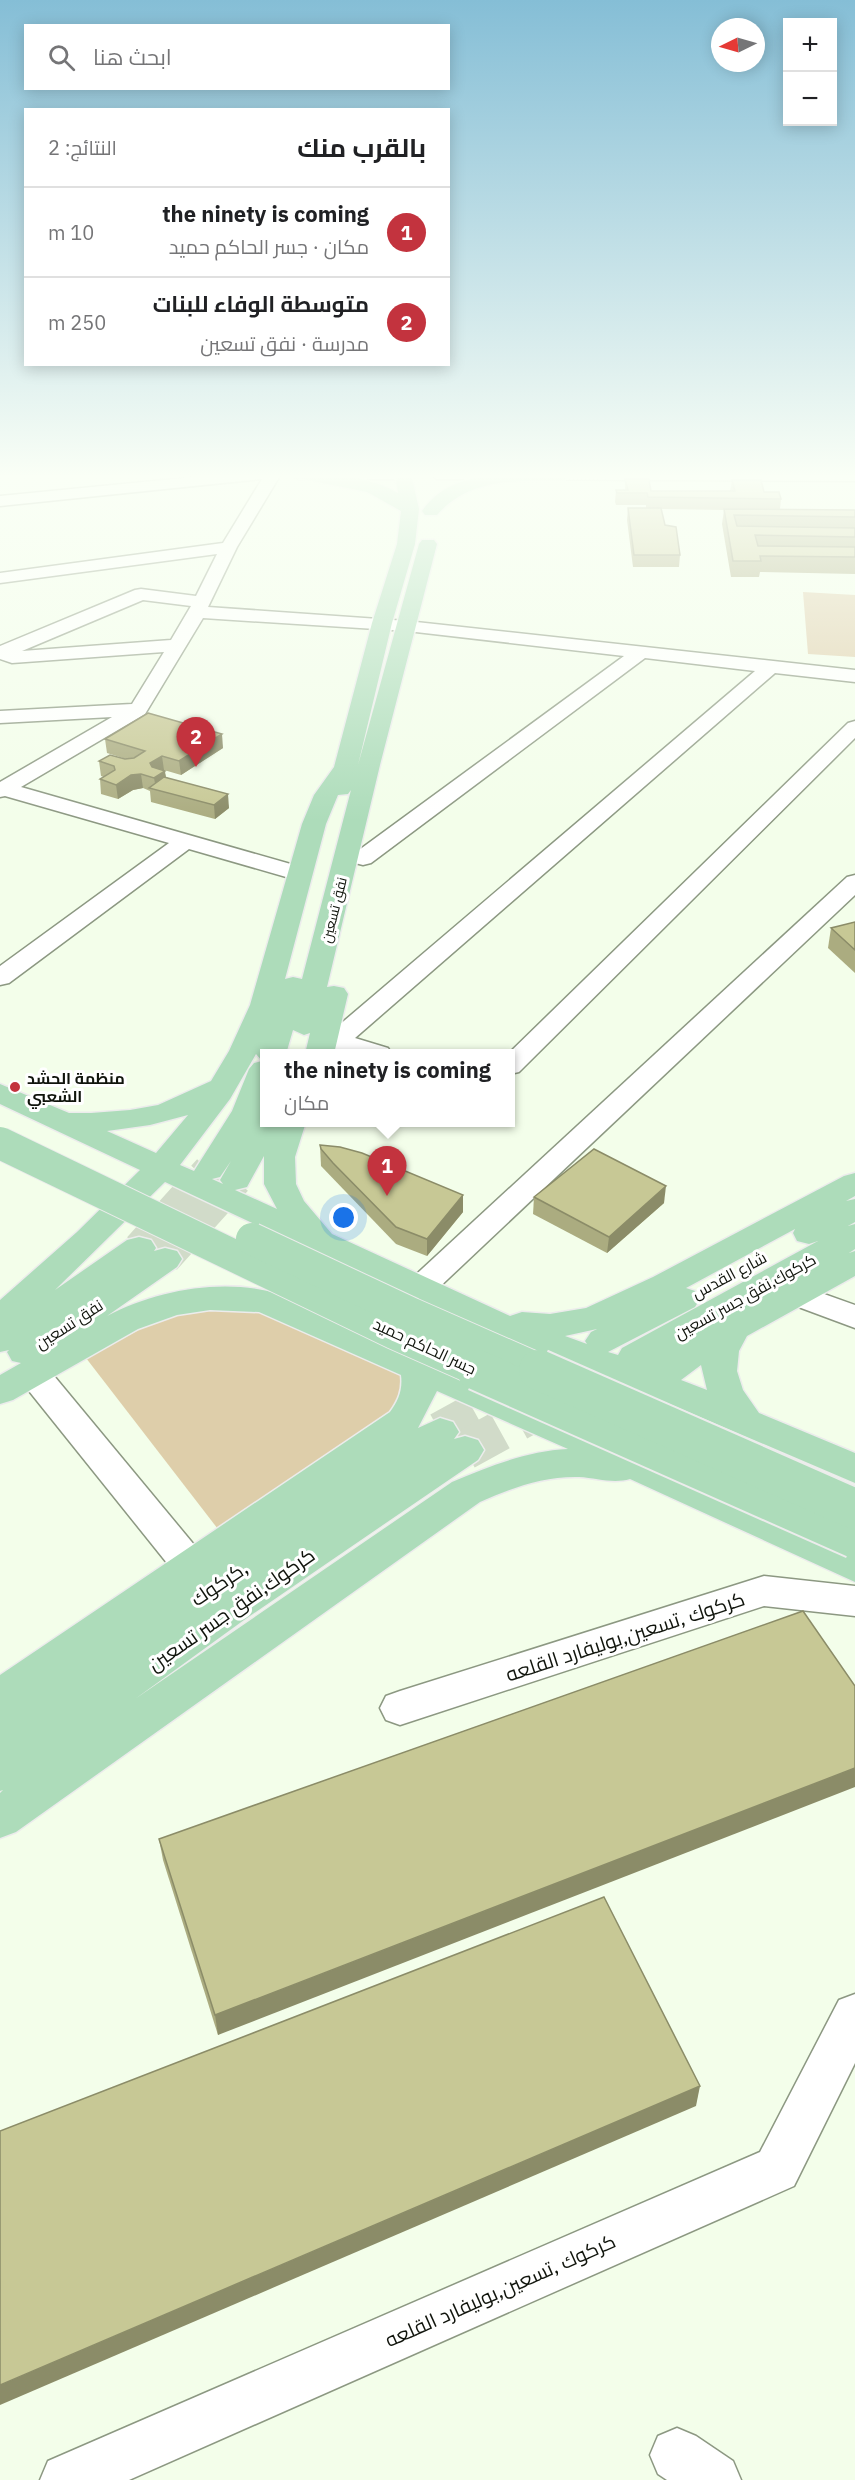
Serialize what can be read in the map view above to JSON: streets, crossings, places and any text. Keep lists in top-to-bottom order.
{
  "streets": {
    "main road": [
      "نفق تسعين",
      "شارع القدس",
      "كركوك,نفق جسر تسعين",
      "جسر الحاكم حميد",
      "كركوك,"
    ],
    "street": ["كركوك ,تسعين,بوليفارد القلعه"]
  },
  "crossings": [
    ["كركوك,نفق جسر تسعين", "كركوك,"]
  ],
  "places": ["منظمة الحشد الشعبي"],
  "north": "left",
  "page": {
    "map_buttons": ["+", "−"],
    "search": "ابحث هنا",
    "heading": ["بالقرب منك", "النتائج: 2"],
    "list": [
      {
        "mark": "1",
        "name": "the ninety is coming",
        "note": "مكان · جسر الحاكم حميد",
        "value": "10 m"
      },
      {
        "mark": "2",
        "name": "متوسطة الوفاء للبنات",
        "note": "مدرسة · نفق تسعين",
        "value": "250 m"
      }
    ],
    "pins": ["2", "1"],
    "popup": ["the ninety is coming", "مكان"]
  }
}
